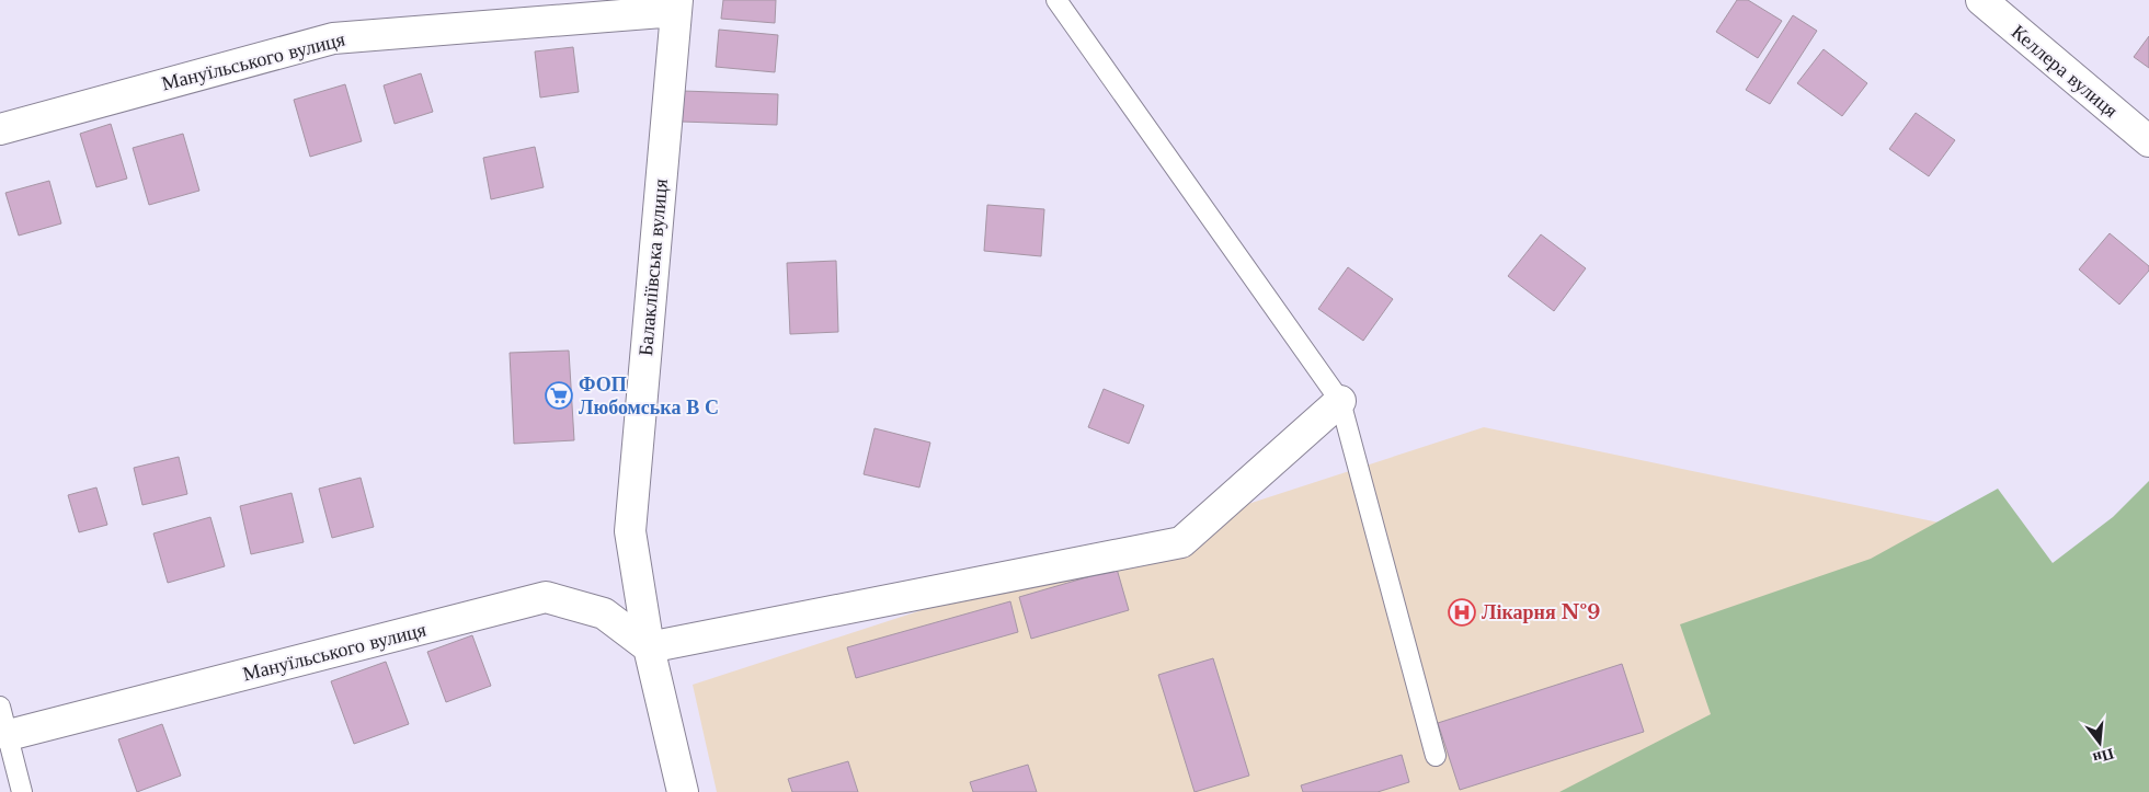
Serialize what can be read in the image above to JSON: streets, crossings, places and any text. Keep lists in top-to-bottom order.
{
  "streets": {
    "street": ["Мануїльського вулиця", "Келлера вулиця", "Балакліївська вулиця"]
  },
  "crossings": [
    ["Мануїльського вулиця", "Балакліївська вулиця"]
  ],
  "places": {
    "supermarket": ["ФОП Любомська В С"],
    "hospital": ["Лікарня №9"]
  },
  "north": "bottom"
}
